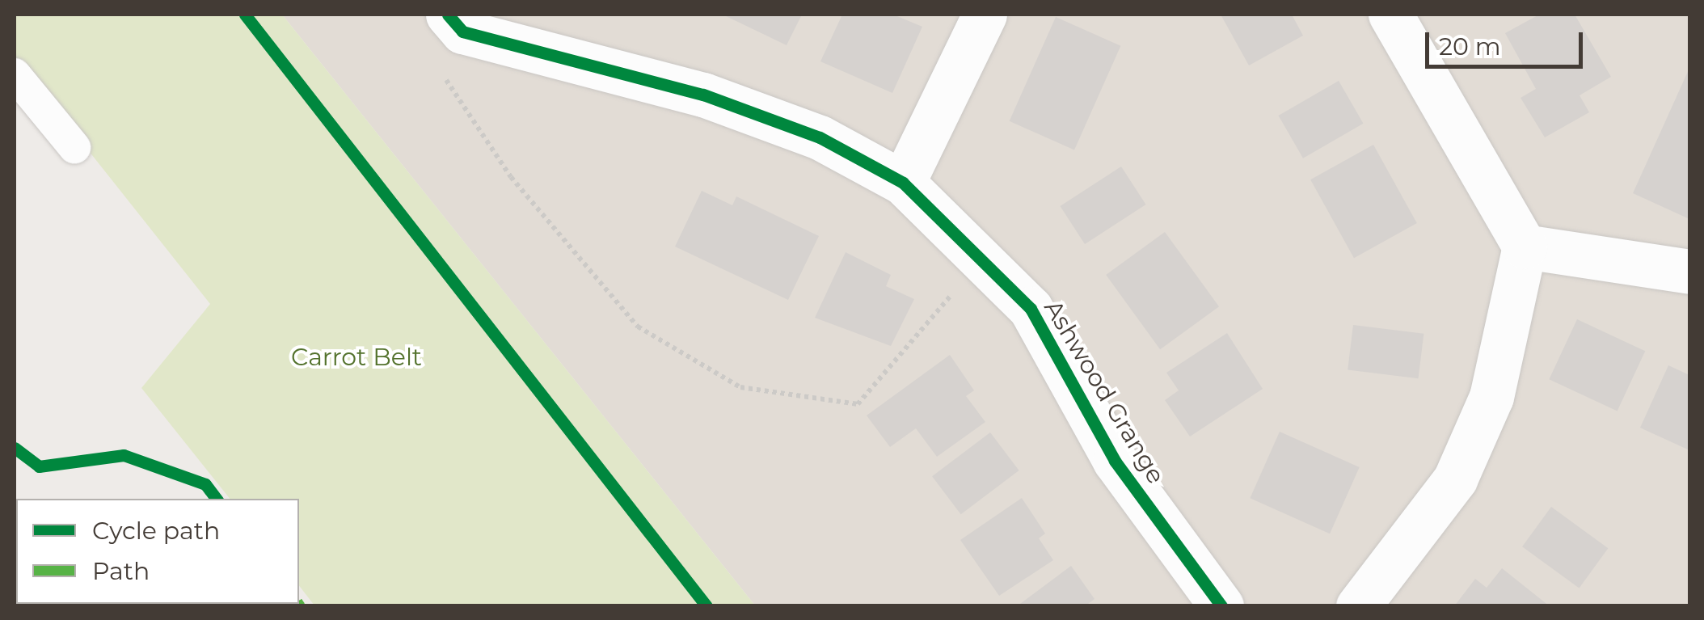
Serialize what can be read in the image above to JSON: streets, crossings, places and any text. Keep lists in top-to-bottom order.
{
  "streets": {
    "street": ["Ashwood Grange"]
  },
  "parks": ["Carrot Belt"],
  "legend": ["Cycle path", "Path"],
  "scale_bar": "20 m"
}
